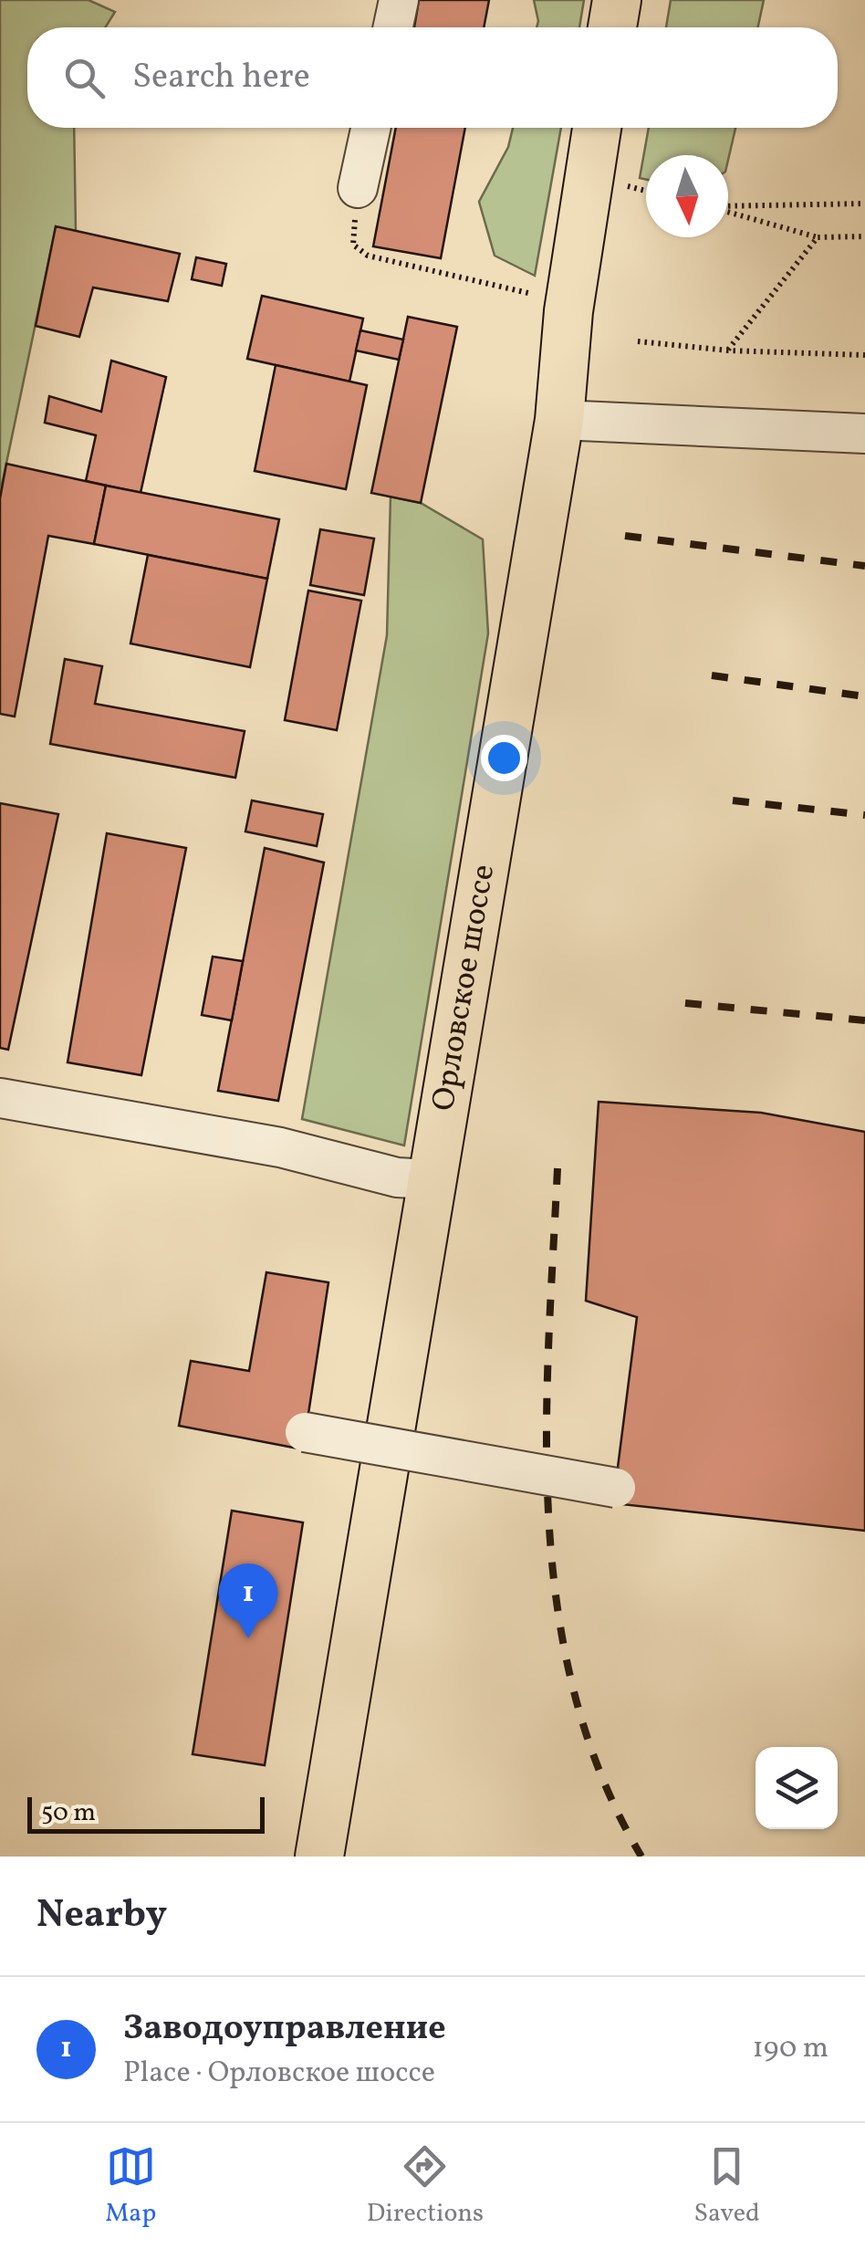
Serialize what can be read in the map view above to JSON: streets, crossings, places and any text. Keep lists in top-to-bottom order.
{
  "streets": {
    "main road": ["Орловское шоссе"]
  },
  "scale_bar": "50 m",
  "north": "bottom",
  "page": {
    "search": "Search here",
    "pins": "1",
    "scale": "50 m",
    "heading": "Nearby",
    "list": [
      {
        "mark": "1",
        "name": "Заводоуправление",
        "note": "Place · Орловское шоссе",
        "value": "190 m"
      }
    ],
    "nav": ["Map", "Directions", "Saved"]
  }
}
